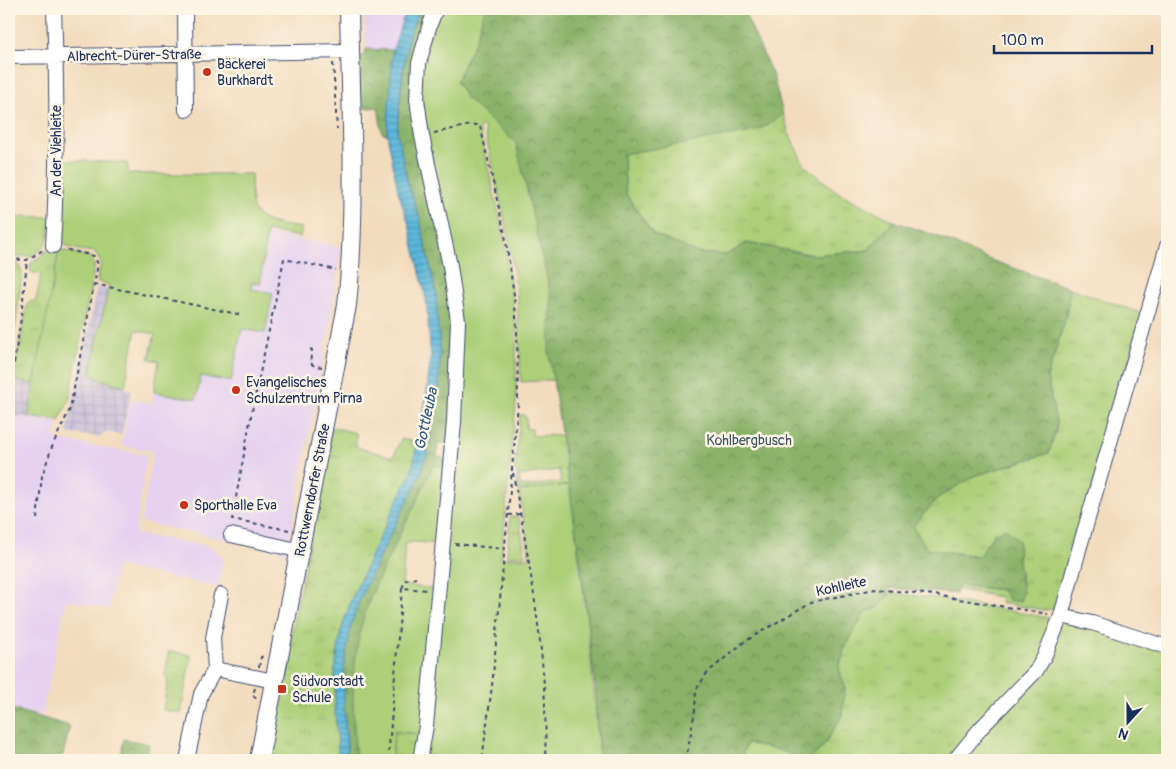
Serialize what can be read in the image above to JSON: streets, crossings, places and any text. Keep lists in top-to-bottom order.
{
  "streets": {
    "main road": ["Rottwerndorfer Straße"],
    "street": ["Albrecht-Dürer-Straße", "An der Viehleite"],
    "path": ["Kohlleite"]
  },
  "crossings": [
    ["Albrecht-Dürer-Straße", "An der Viehleite"],
    ["Albrecht-Dürer-Straße", "Rottwerndorfer Straße"]
  ],
  "water": ["Gottleuba"],
  "parks": ["Kohlbergbusch"],
  "places": {
    "other": ["Bäckerei Burkhardt", "Evangelisches Schulzentrum Pirna", "Sporthalle Eva"],
    "transit": ["Südvorstadt Schule"]
  },
  "scale_bar": "100 m",
  "north": "bottom"
}
